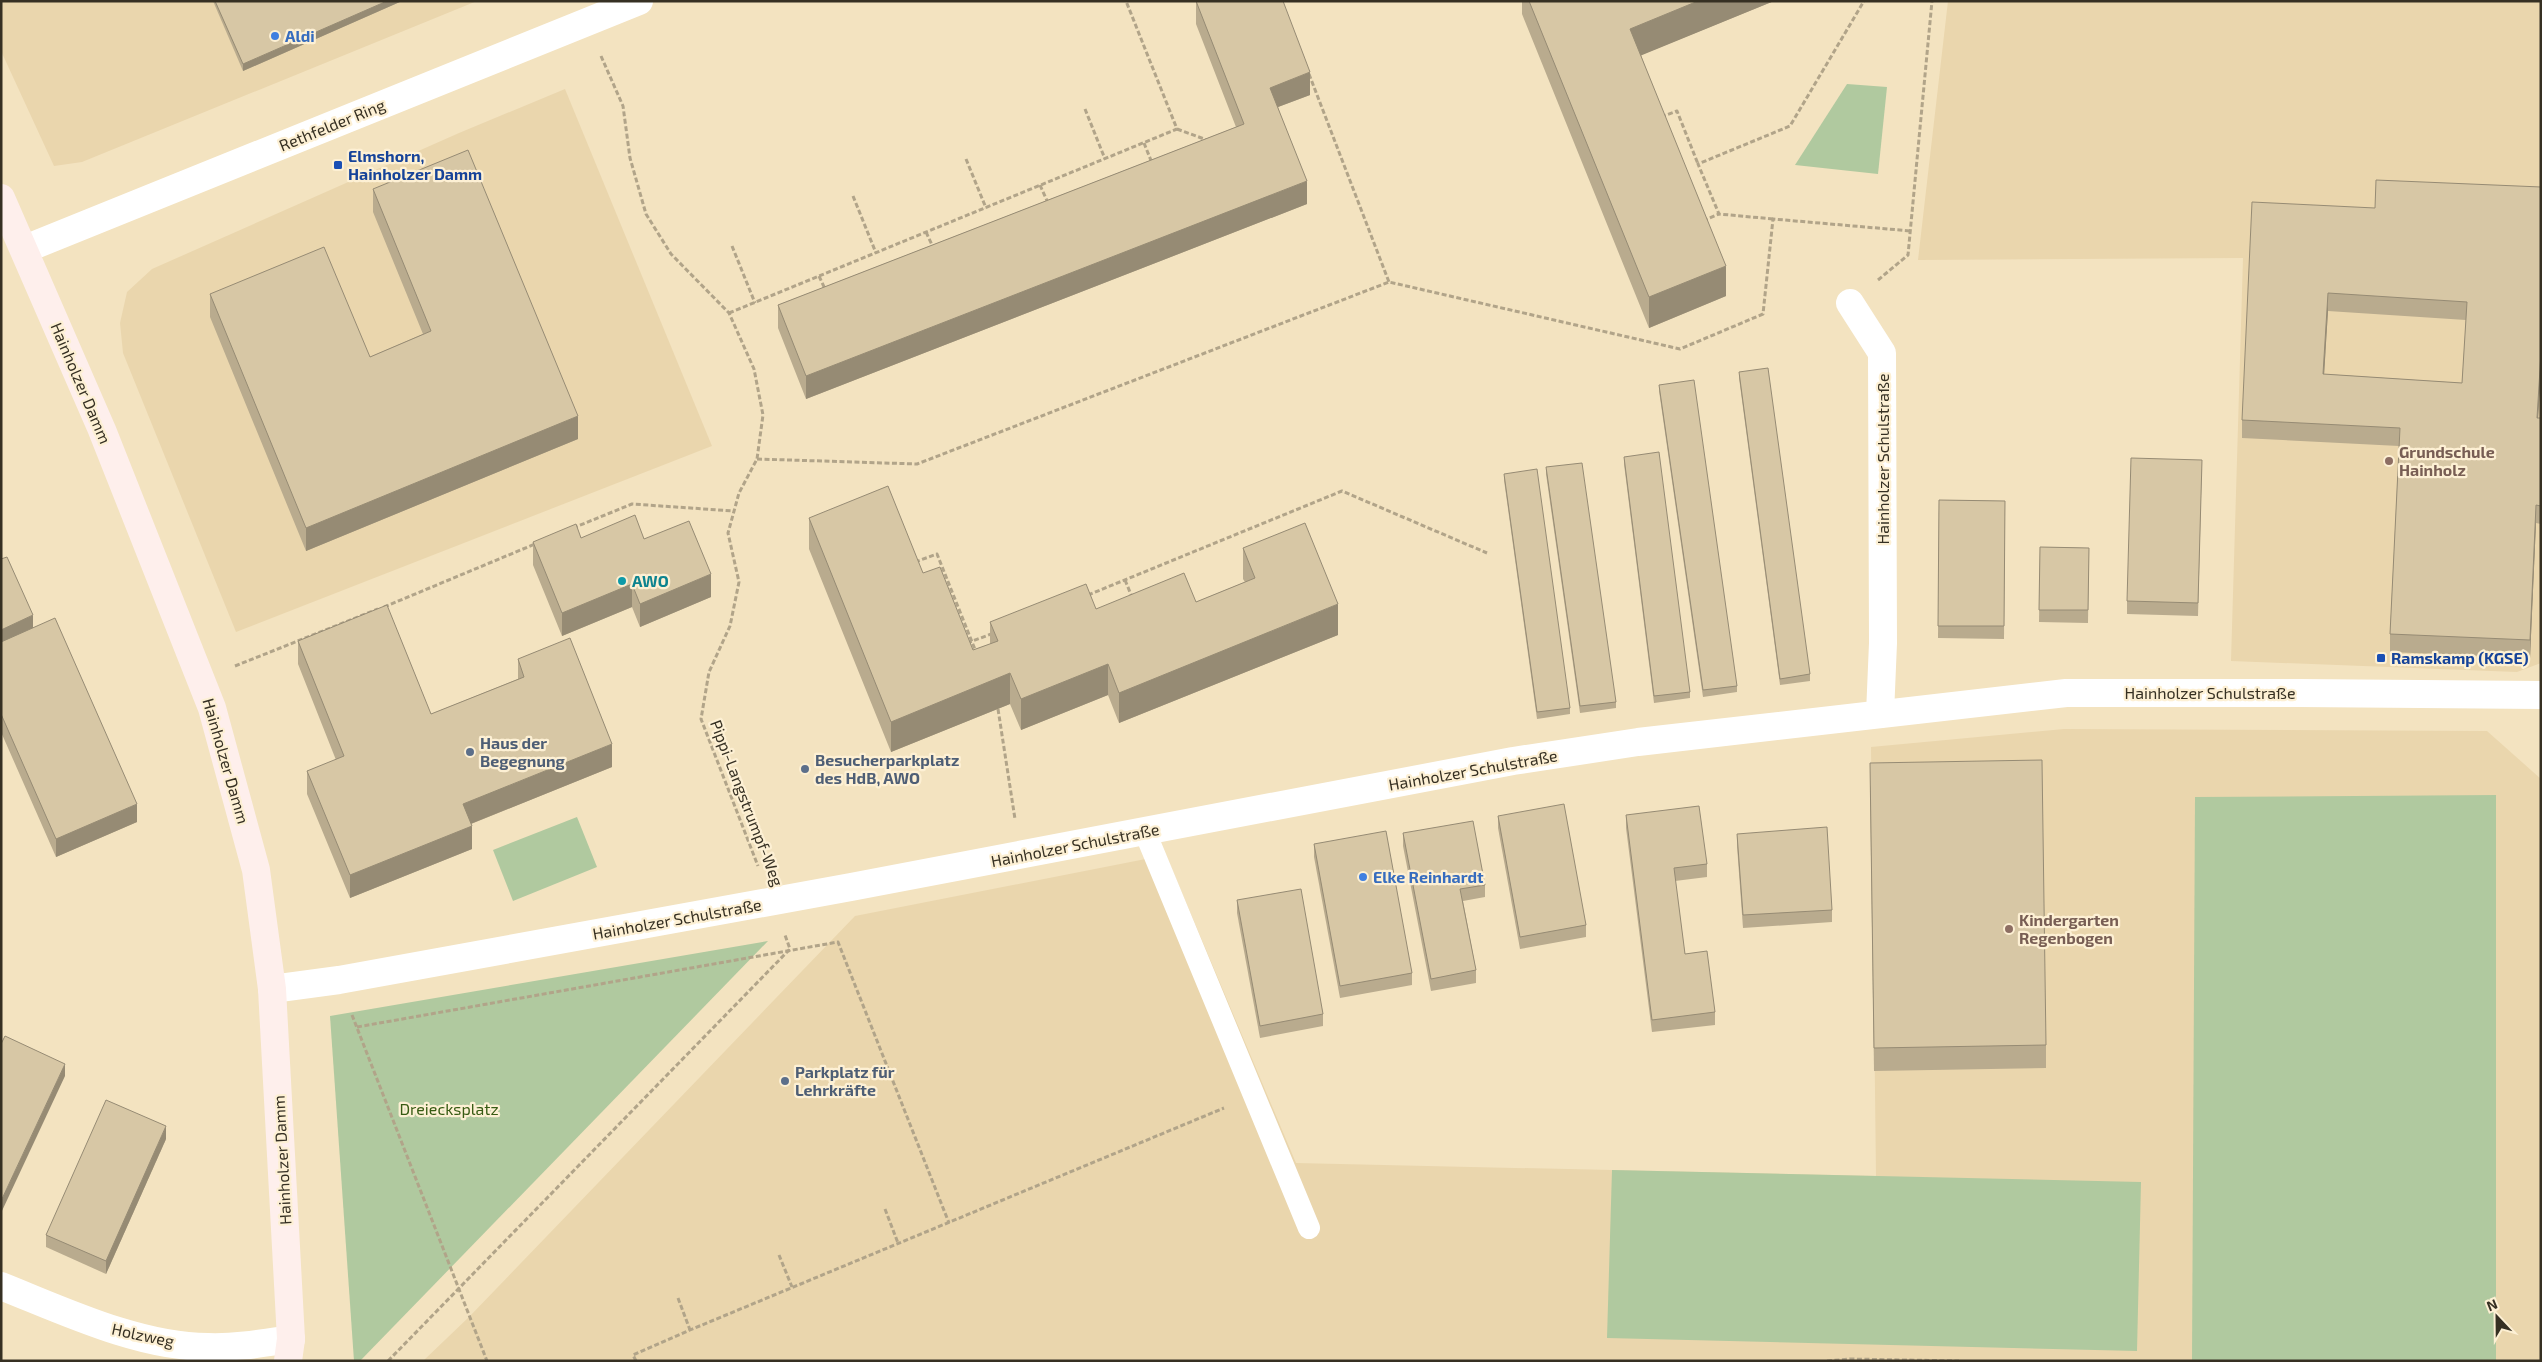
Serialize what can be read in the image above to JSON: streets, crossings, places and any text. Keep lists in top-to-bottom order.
{
  "streets": {
    "street": [
      "Rethfelder Ring",
      "Hainholzer Damm",
      "Hainholzer Schulstraße",
      "Holzweg"
    ],
    "path": ["Pippi-Langstrumpf-Weg"]
  },
  "crossings": [
    ["Rethfelder Ring", "Hainholzer Damm"],
    ["Rethfelder Ring", "Pippi-Langstrumpf-Weg"],
    ["Hainholzer Damm", "Hainholzer Schulstraße"],
    ["Hainholzer Damm", "Holzweg"],
    ["Hainholzer Schulstraße", "Pippi-Langstrumpf-Weg"]
  ],
  "parks": ["Dreiecksplatz"],
  "places": {
    "other": [
      "Aldi",
      "Grundschule Hainholz",
      "AWO",
      "Haus der Begegnung",
      "Besucherparkplatz des HdB, AWO",
      "Elke Reinhardt",
      "Kindergarten Regenbogen",
      "Parkplatz für Lehrkräfte"
    ],
    "transit": ["Elmshorn, Hainholzer Damm", "Ramskamp (KGSE)"]
  },
  "north": "top"
}
